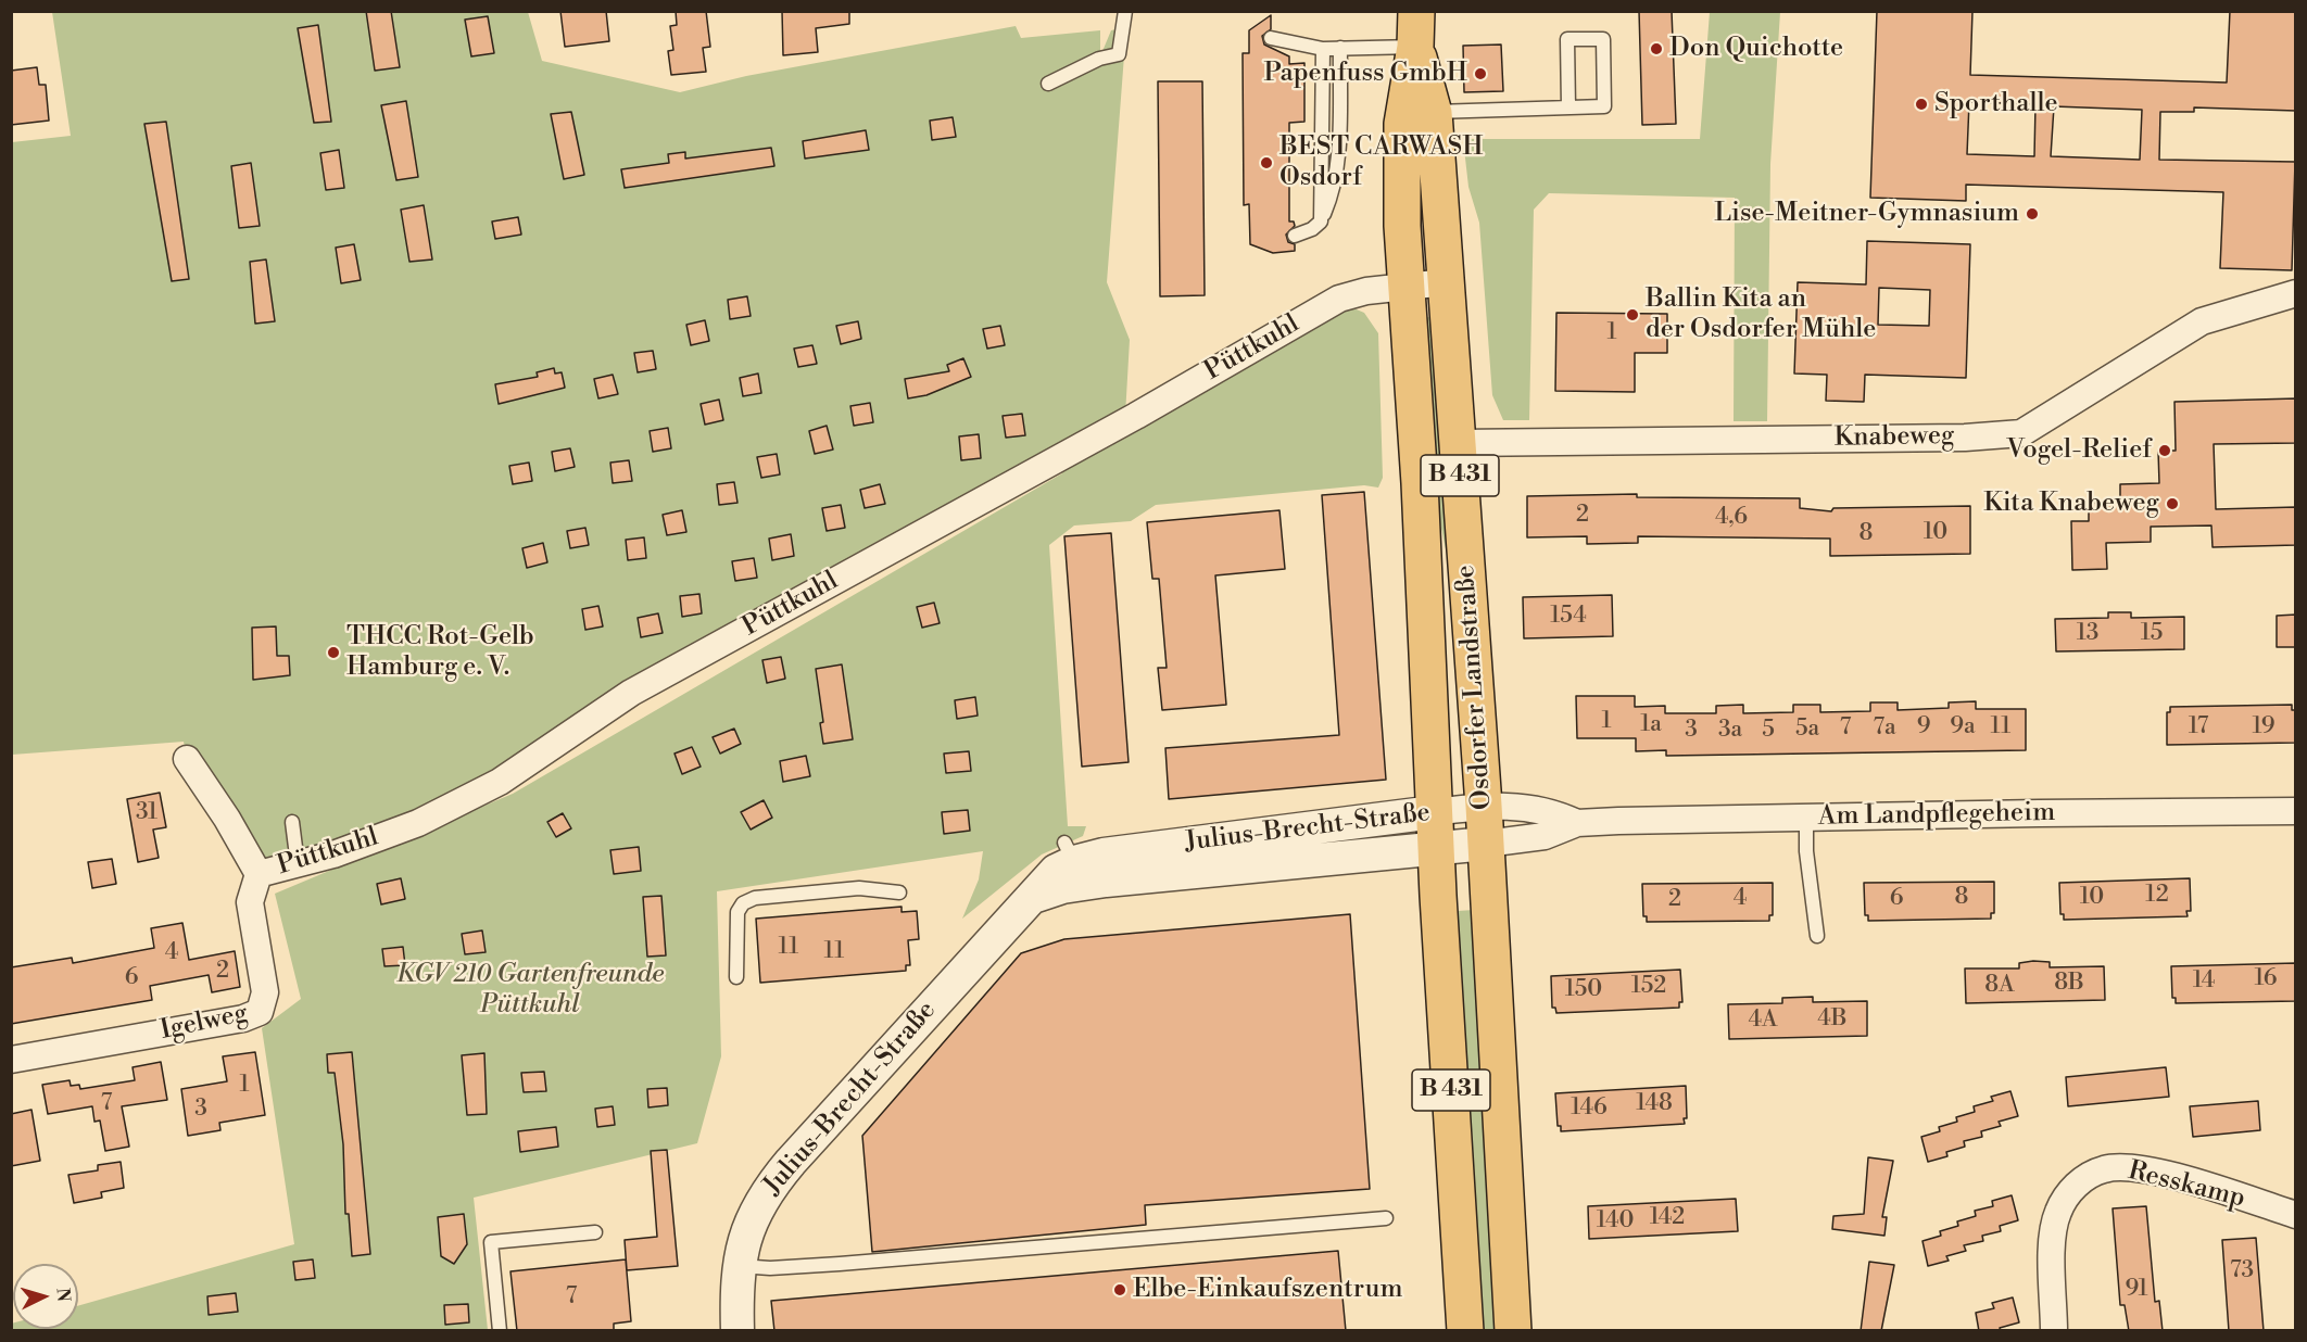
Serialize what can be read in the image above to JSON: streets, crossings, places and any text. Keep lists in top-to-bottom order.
{
  "streets": {
    "main road": ["B 431", "Osdorfer Landstraße"],
    "street": [
      "Püttkuhl",
      "Knabeweg",
      "Am Landpflegeheim",
      "Julius-Brecht-Straße",
      "Igelweg",
      "Resskamp"
    ]
  },
  "crossings": [
    ["Püttkuhl", "Osdorfer Landstraße"],
    ["Püttkuhl", "Igelweg"],
    ["Knabeweg", "Osdorfer Landstraße"],
    ["Osdorfer Landstraße", "Am Landpflegeheim"],
    ["Osdorfer Landstraße", "Julius-Brecht-Straße"],
    ["Am Landpflegeheim", "Julius-Brecht-Straße"]
  ],
  "parks": ["KGV 210 Gartenfreunde Püttkuhl"],
  "places": [
    "Don Quichotte",
    "Papenfuss GmbH",
    "Sporthalle",
    "BEST CARWASH Osdorf",
    "Lise-Meitner-Gymnasium",
    "Ballin Kita an der Osdorfer Mühle",
    "Vogel-Relief",
    "Kita Knabeweg",
    "THCC Rot-Gelb Hamburg e. V.",
    "Elbe-Einkaufszentrum"
  ],
  "house_numbers": [
    "1",
    "2",
    "4,6",
    "10",
    "8",
    "154",
    "13",
    "15",
    "1",
    "1a",
    "9",
    "9a",
    "11",
    "17",
    "19",
    "7",
    "7a",
    "5a",
    "3",
    "3a",
    "5",
    "31",
    "12",
    "8",
    "10",
    "4",
    "6",
    "2",
    "11",
    "11",
    "4",
    "2",
    "6",
    "16",
    "14",
    "8B",
    "8A",
    "152",
    "150",
    "4B",
    "4A",
    "1",
    "7",
    "148",
    "146",
    "3",
    "142",
    "140",
    "73",
    "91",
    "7"
  ],
  "north": "right"
}
